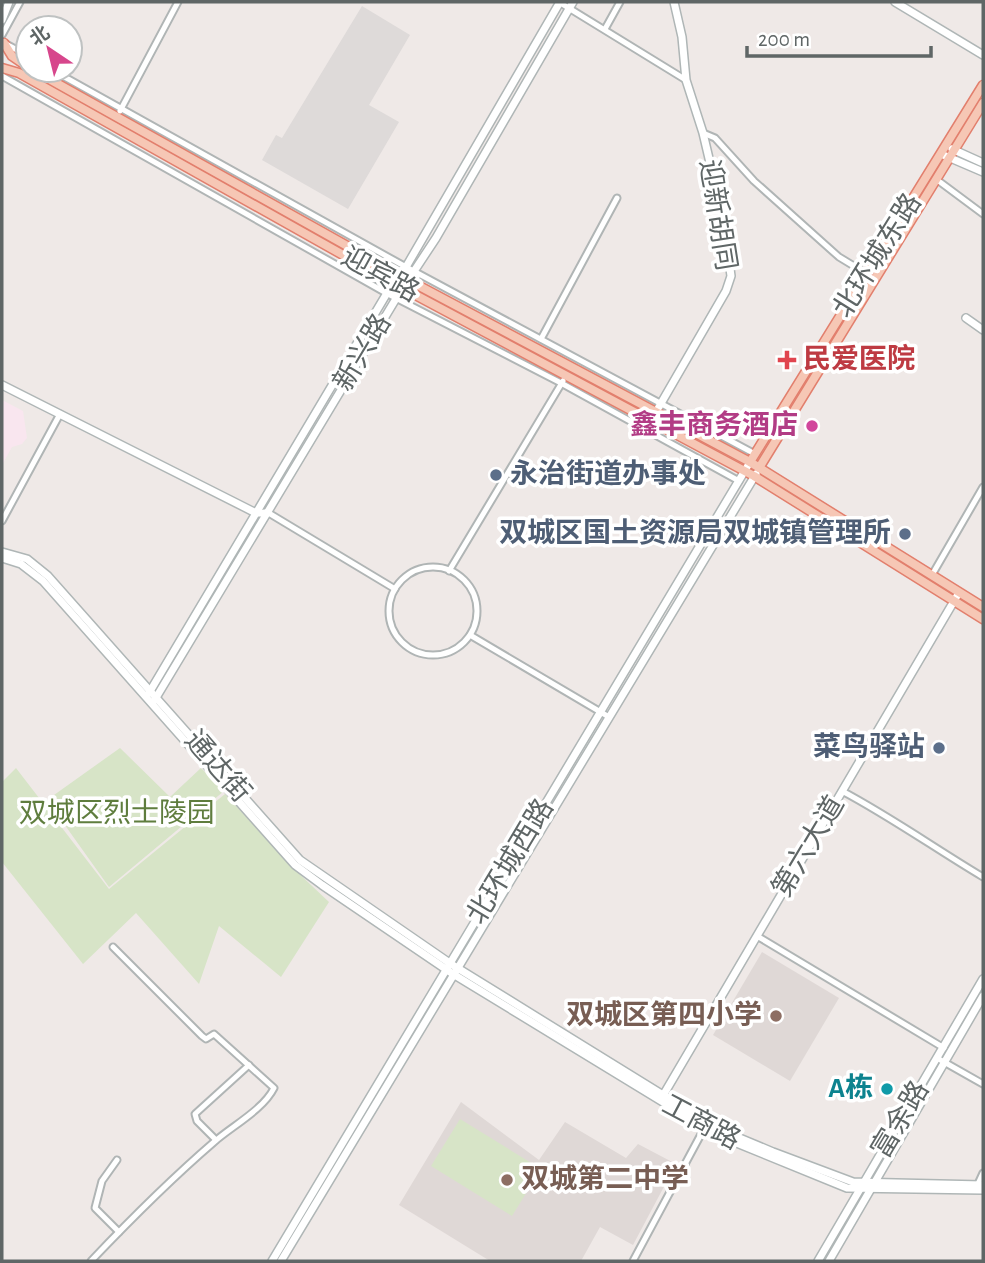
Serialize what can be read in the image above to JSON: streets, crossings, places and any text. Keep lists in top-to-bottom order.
{
  "streets": {
    "main road": [
      "迎新胡同",
      "北环城东路",
      "迎宾路",
      "新兴路",
      "通达街",
      "第六大道",
      "北环城西路",
      "富余路",
      "工商路"
    ]
  },
  "crossings": [
    ["迎新胡同", "迎宾路"],
    ["北环城东路", "迎宾路"],
    ["北环城东路", "北环城西路"],
    ["迎宾路", "新兴路"],
    ["迎宾路", "北环城西路"],
    ["新兴路", "通达街"],
    ["通达街", "北环城西路"],
    ["通达街", "工商路"],
    ["第六大道", "工商路"],
    ["北环城西路", "工商路"],
    ["富余路", "工商路"]
  ],
  "parks": ["双城区烈士陵园"],
  "places": {
    "health": ["民爱医院"],
    "other": [
      "鑫丰商务酒店",
      "永治街道办事处",
      "双城区国土资源局双城镇管理所",
      "菜鸟驿站",
      "双城区第四小学",
      "A栋",
      "双城第二中学"
    ]
  },
  "scale_bar": "200 m",
  "north": "top left"
}
